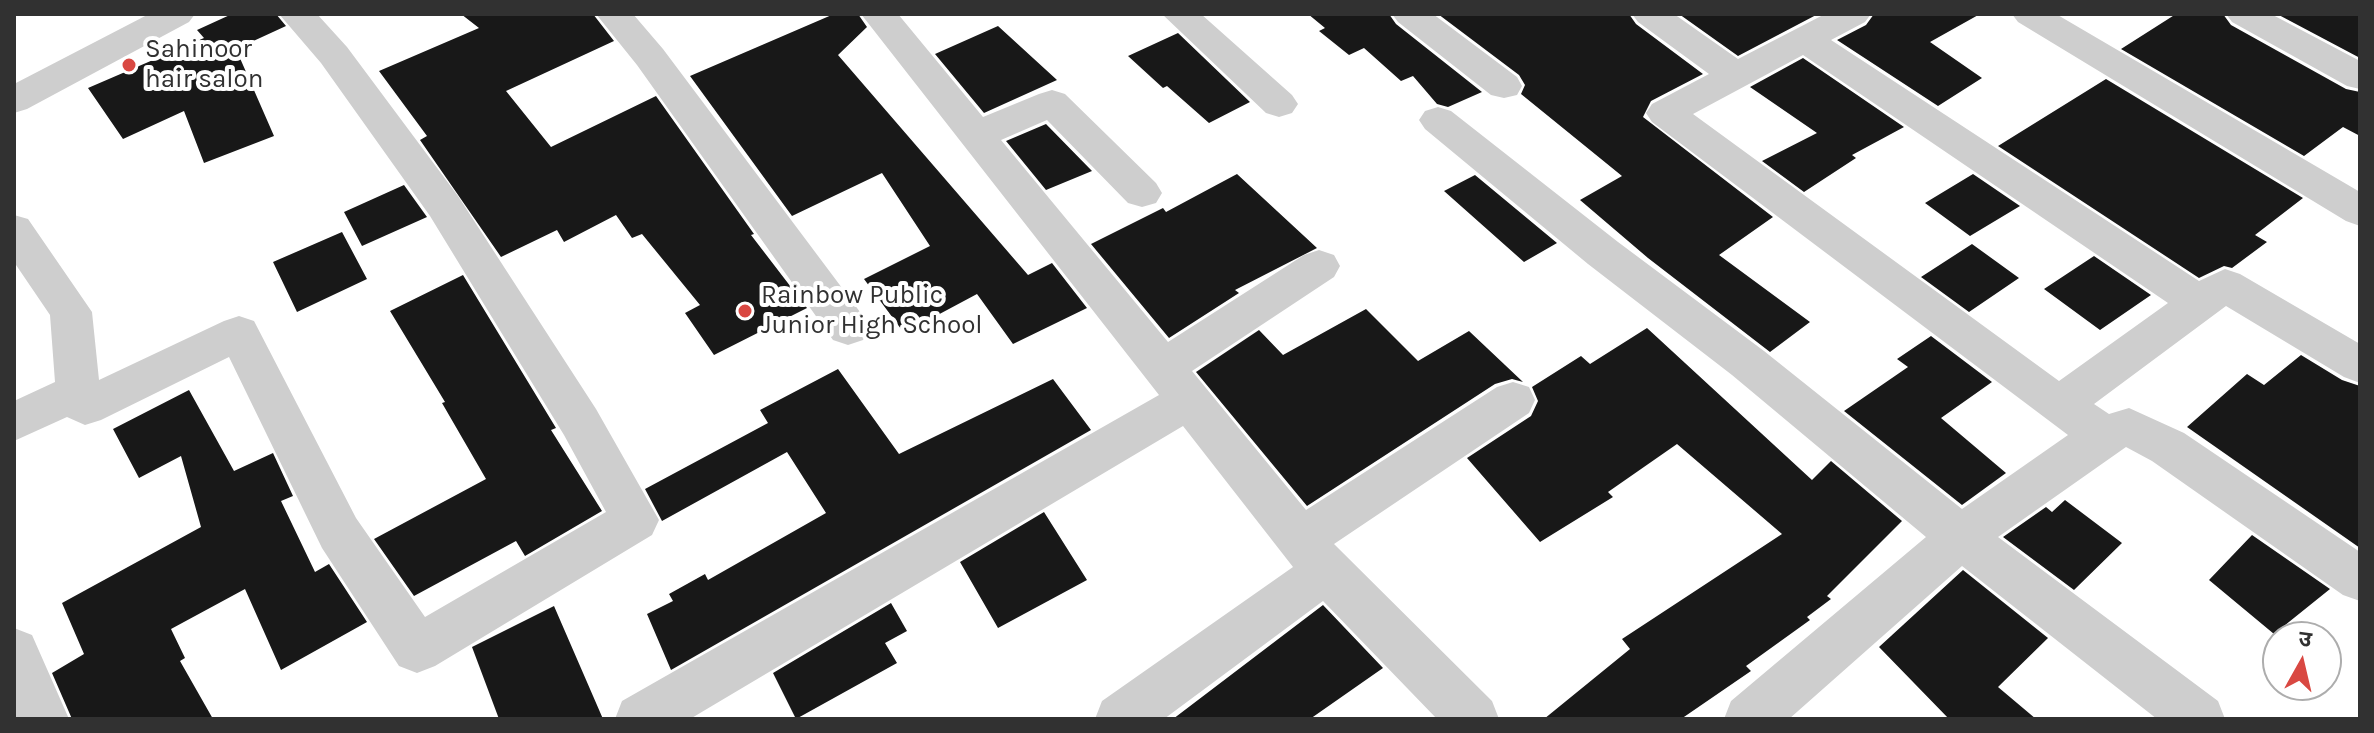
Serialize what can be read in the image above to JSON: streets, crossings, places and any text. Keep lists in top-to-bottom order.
{
  "places": ["Sahinoor hair salon", "Rainbow Public Junior High School"],
  "north": "top"
}
